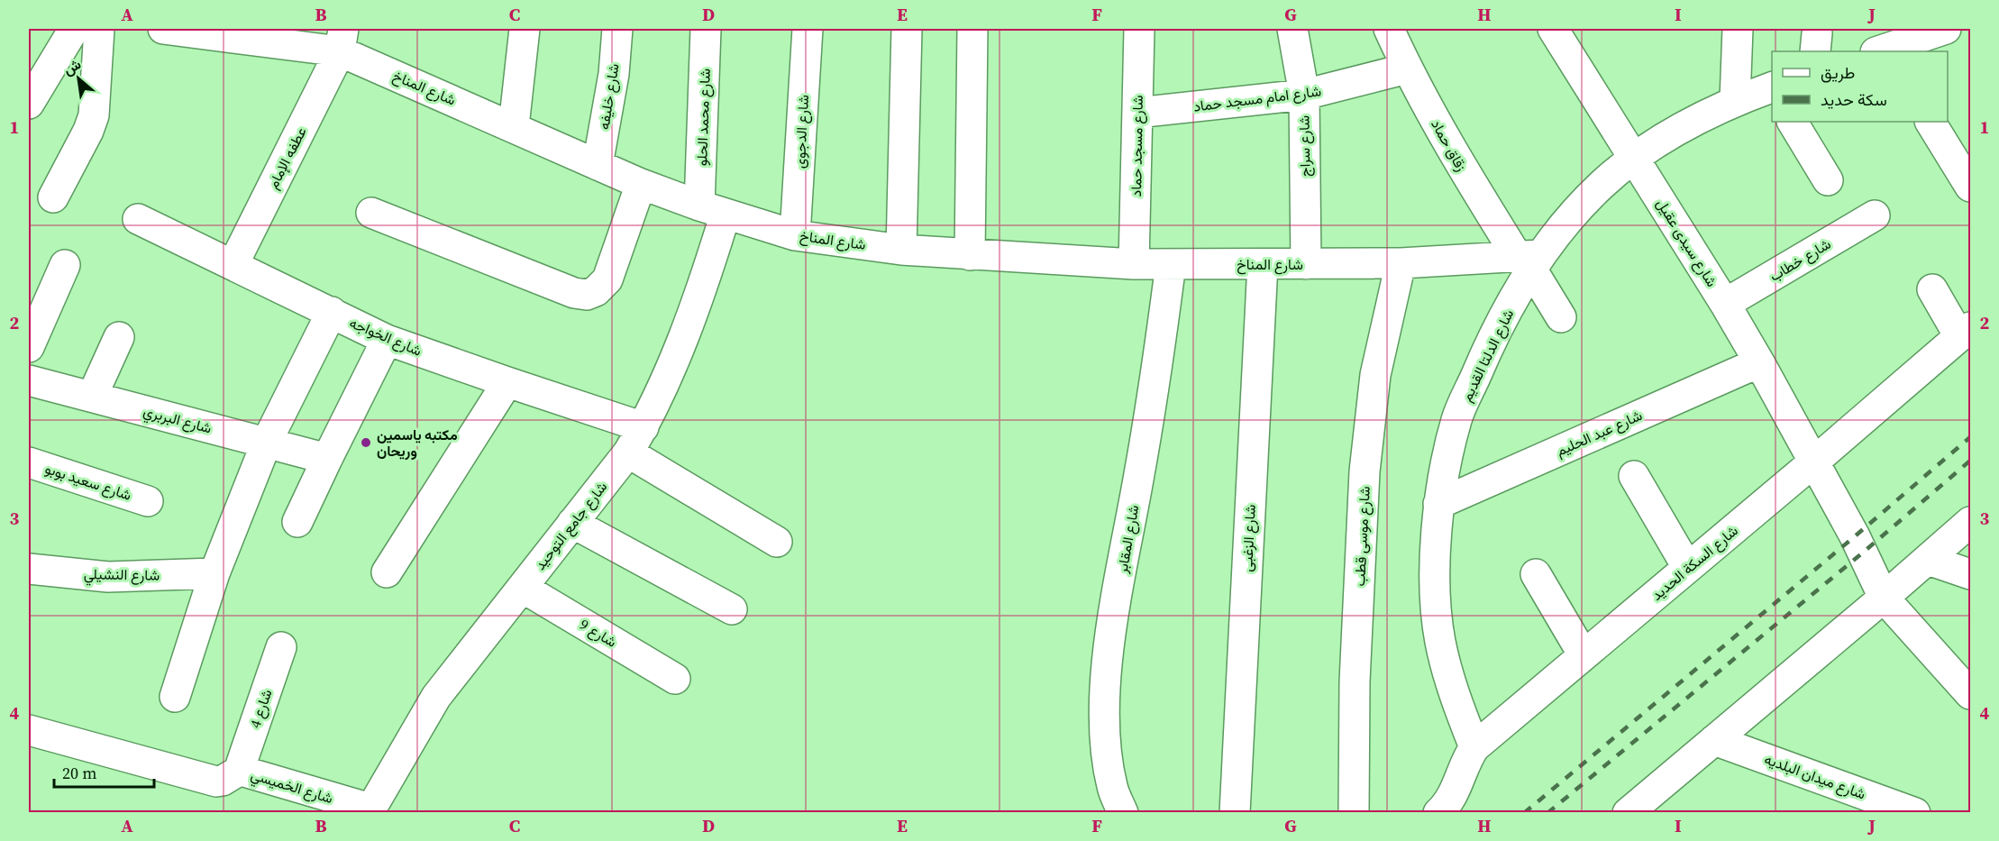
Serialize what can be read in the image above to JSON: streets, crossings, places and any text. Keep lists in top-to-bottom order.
{
  "streets": {
    "street": [
      "شارع المناخ",
      "شارع خليفه",
      "شارع امام مسجد حماد",
      "شارع محمد الحلو",
      "شارع الدجوى",
      "زقاق حماد",
      "شارع مسجد حماد",
      "شارع سراج",
      "عطفه الإمام",
      "شارع سيدى عقيل",
      "شارع خطاب",
      "شارع الخواجه",
      "شارع الدلتا القديم",
      "شارع البربري",
      "شارع عبد الحليم",
      "شارع سعيد بوبو",
      "شارع جامع التوحيد",
      "شارع موسى قطب",
      "شارع الزغبى",
      "شارع المقابر",
      "شارع السكة الحديد",
      "شارع النشيلي",
      "شارع 9",
      "شارع 4",
      "شارع ميدان البلديه",
      "شارع الخميسي"
    ]
  },
  "crossings": [
    ["شارع المناخ", "شارع خليفه"],
    ["شارع المناخ", "شارع محمد الحلو"],
    ["شارع المناخ", "شارع الدجوى"],
    ["شارع المناخ", "زقاق حماد"],
    ["شارع المناخ", "شارع مسجد حماد"],
    ["شارع المناخ", "شارع سراج"],
    ["شارع المناخ", "عطفه الإمام"],
    ["شارع المناخ", "شارع الدلتا القديم"],
    ["شارع المناخ", "شارع جامع التوحيد"],
    ["شارع المناخ", "شارع موسى قطب"],
    ["شارع المناخ", "شارع الزغبى"],
    ["شارع المناخ", "شارع المقابر"],
    ["شارع امام مسجد حماد", "زقاق حماد"],
    ["شارع امام مسجد حماد", "شارع مسجد حماد"],
    ["شارع امام مسجد حماد", "شارع سراج"],
    ["شارع محمد الحلو", "شارع جامع التوحيد"],
    ["زقاق حماد", "شارع الدلتا القديم"],
    ["عطفه الإمام", "شارع الخواجه"],
    ["شارع سيدى عقيل", "شارع خطاب"],
    ["شارع سيدى عقيل", "شارع الدلتا القديم"],
    ["شارع سيدى عقيل", "شارع عبد الحليم"],
    ["شارع سيدى عقيل", "شارع السكة الحديد"],
    ["شارع الخواجه", "شارع جامع التوحيد"],
    ["شارع الدلتا القديم", "شارع عبد الحليم"],
    ["شارع الدلتا القديم", "شارع السكة الحديد"],
    ["شارع جامع التوحيد", "شارع 9"],
    ["شارع جامع التوحيد", "شارع الخميسي"],
    ["شارع 4", "شارع الخميسي"]
  ],
  "places": ["مكتبه ياسمين وريحان"],
  "legend": ["طريق", "سكة حديد"],
  "scale_bar": "20 m",
  "north": "top left",
  "grid": {
    "columns": [
      "A",
      "B",
      "C",
      "D",
      "E",
      "F",
      "G",
      "H",
      "I",
      "J"
    ],
    "rows": [
      "1",
      "2",
      "3",
      "4"
    ]
  }
}
